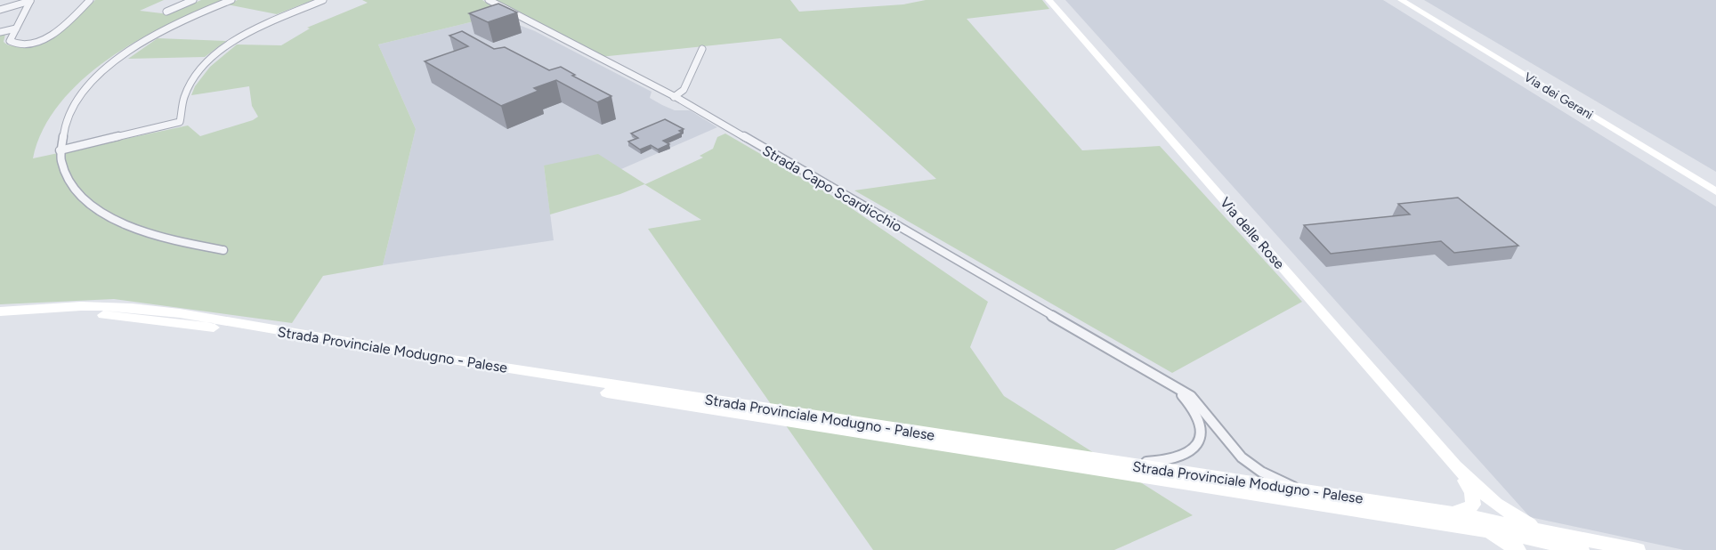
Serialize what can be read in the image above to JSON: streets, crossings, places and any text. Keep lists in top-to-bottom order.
{
  "streets": {
    "main road": ["Via dei Gerani", "Via delle Rose", "Strada Provinciale Modugno - Palese"],
    "street": ["Strada Capo Scardicchio"]
  }
}
